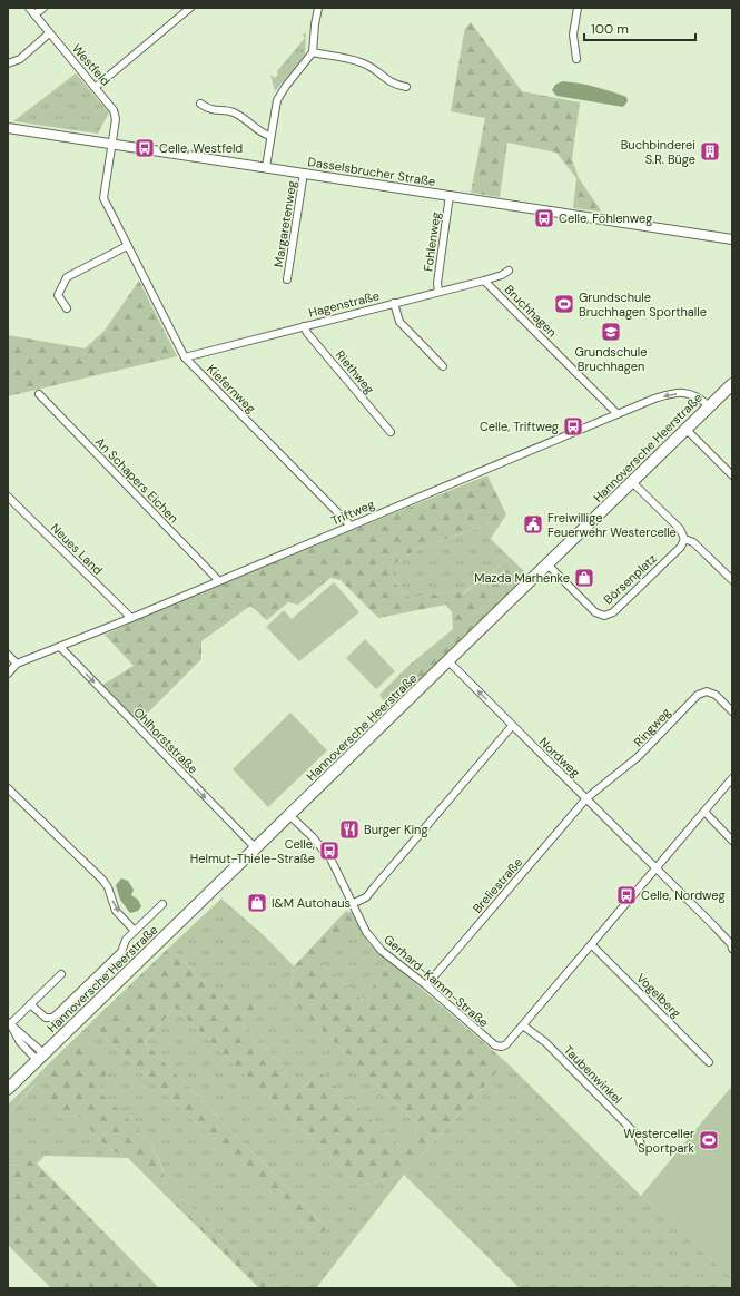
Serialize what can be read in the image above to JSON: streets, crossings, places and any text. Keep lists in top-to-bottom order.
{
  "streets": {
    "main road": ["Hannoversche Heerstraße"],
    "street": [
      "Westfeld",
      "Dasselsbrucher Straße",
      "Margaretenweg",
      "Fohlenweg",
      "Hagenstraße",
      "Bruchhagen",
      "Riethweg",
      "Kiefernweg",
      "An Schapers Eichen",
      "Triftweg",
      "Neues Land",
      "Börsenplatz",
      "Ringweg",
      "Ohlhorststraße",
      "Nordweg",
      "Breliestraße",
      "Gerhard-Kamm-Straße",
      "Vogelberg",
      "Taubenwinkel"
    ]
  },
  "crossings": [
    ["Westfeld", "Dasselsbrucher Straße"],
    ["Westfeld", "Kiefernweg"],
    ["Dasselsbrucher Straße", "Margaretenweg"],
    ["Dasselsbrucher Straße", "Fohlenweg"],
    ["Dasselsbrucher Straße", "Kiefernweg"],
    ["Fohlenweg", "Hagenstraße"],
    ["Hagenstraße", "Bruchhagen"],
    ["Hagenstraße", "Riethweg"],
    ["Hagenstraße", "Kiefernweg"],
    ["Bruchhagen", "Triftweg"],
    ["Kiefernweg", "Triftweg"],
    ["Hannoversche Heerstraße", "Triftweg"],
    ["Hannoversche Heerstraße", "Börsenplatz"],
    ["Hannoversche Heerstraße", "Ohlhorststraße"],
    ["Hannoversche Heerstraße", "Nordweg"],
    ["Hannoversche Heerstraße", "Gerhard-Kamm-Straße"],
    ["An Schapers Eichen", "Triftweg"],
    ["Triftweg", "Neues Land"],
    ["Triftweg", "Ohlhorststraße"],
    ["Ringweg", "Nordweg"],
    ["Ringweg", "Breliestraße"],
    ["Nordweg", "Breliestraße"],
    ["Breliestraße", "Gerhard-Kamm-Straße"],
    ["Gerhard-Kamm-Straße", "Taubenwinkel"]
  ],
  "one_way": ["Ohlhorststraße"],
  "places": {
    "bus stop": [
      "Celle, Westfeld",
      "Celle, Fohlenweg",
      "Celle, Triftweg",
      "Celle, Helmut-Thiele-Straße",
      "Celle, Nordweg"
    ],
    "building": ["Buchbinderei S.R. Büge"],
    "sports": ["Grundschule Bruchhagen Sporthalle", "Westerceller Sportpark"],
    "school or university": ["Grundschule Bruchhagen"],
    "public building": ["Freiwillige Feuerwehr Westercelle"],
    "shop": ["Mazda Marhenke", "I&M Autohaus"],
    "restaurant": ["Burger King"]
  },
  "scale_bar": "100 m"
}
